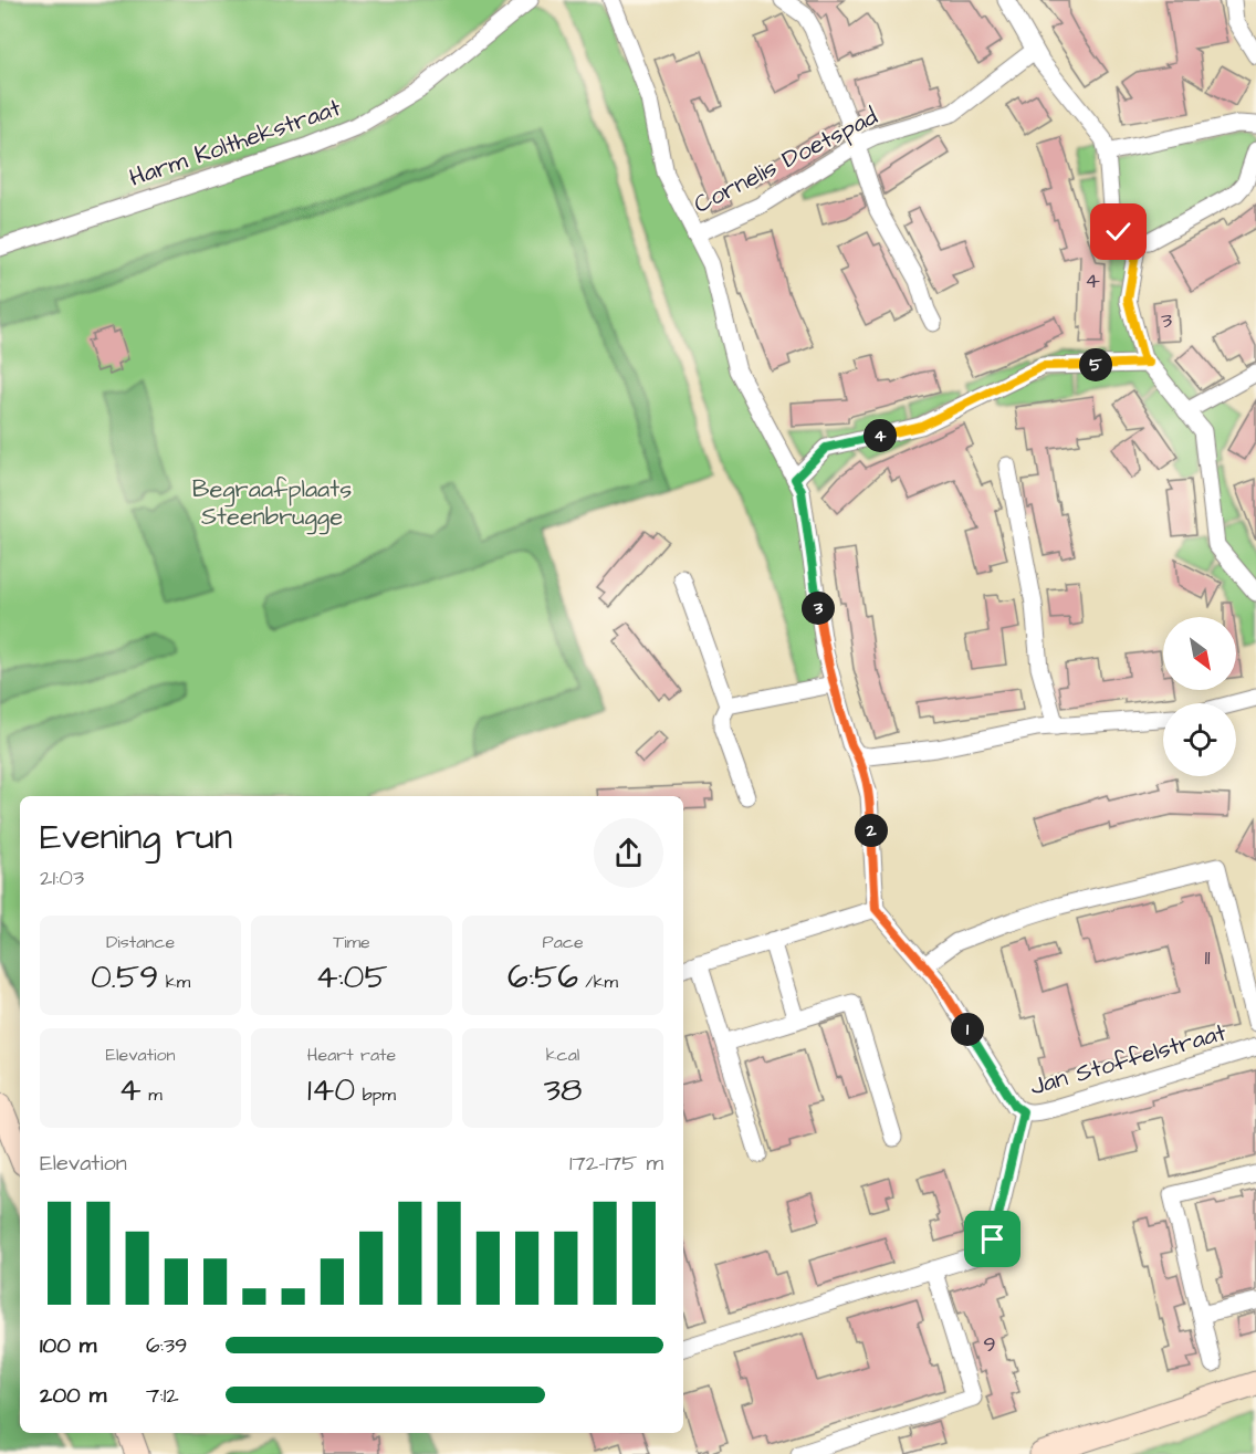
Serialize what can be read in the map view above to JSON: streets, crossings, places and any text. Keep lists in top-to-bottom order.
{
  "streets": {
    "street": ["Harm Kolthekstraat", "Cornelis Doetspad", "Jan Stoffelstraat"]
  },
  "parks": ["Begraafplaats Steenbrugge"],
  "house_numbers": [
    "4",
    "3",
    "11",
    "9"
  ],
  "north": "bottom right",
  "page": {
    "pins": [
      "5",
      "4",
      "3",
      "2",
      "1"
    ],
    "heading": ["Evening run", "21:03"],
    "stats": [
      ["Distance", "0.59 km"],
      ["Time", "4:05"],
      ["Pace", "6:56 /km"],
      ["Elevation", "4 m"],
      ["Heart rate", "140 bpm"],
      ["kcal", "38"]
    ],
    "chart": ["Elevation", "172–175 m"],
    "list": [
      {
        "name": "100 m",
        "note": "6:39"
      },
      {
        "name": "200 m",
        "note": "7:12"
      }
    ]
  }
}
